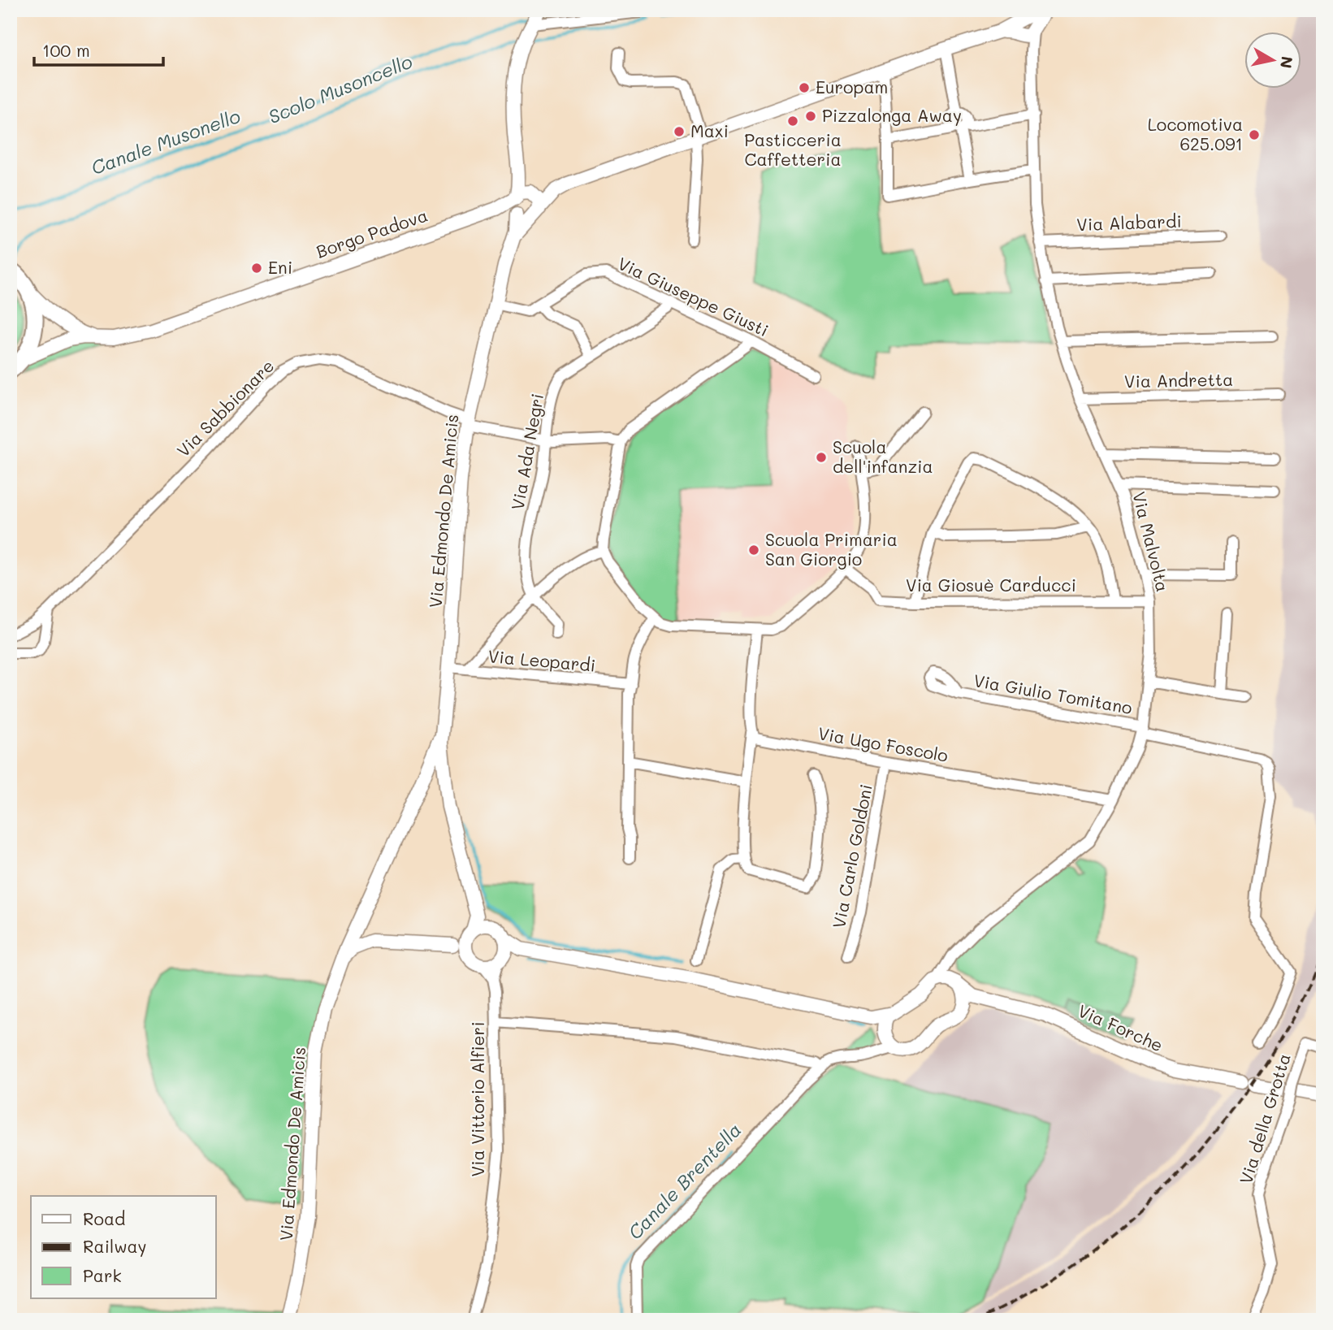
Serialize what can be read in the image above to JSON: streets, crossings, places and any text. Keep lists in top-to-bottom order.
{
  "streets": {
    "street": [
      "Via Alabardi",
      "Borgo Padova",
      "Via Giuseppe Giusti",
      "Via Andretta",
      "Via Sabbionare",
      "Via Ada Negri",
      "Via Edmondo De Amicis",
      "Via Malvolta",
      "Via Giosuè Carducci",
      "Via Leopardi",
      "Via Giulio Tomitano",
      "Via Ugo Foscolo",
      "Via Carlo Goldoni",
      "Via Forche",
      "Via Vittorio Alfieri",
      "Via della Grotta"
    ]
  },
  "crossings": [
    ["Via Alabardi", "Via Malvolta"],
    ["Borgo Padova", "Via Edmondo De Amicis"],
    ["Via Giuseppe Giusti", "Via Ada Negri"],
    ["Via Giuseppe Giusti", "Via Edmondo De Amicis"],
    ["Via Andretta", "Via Malvolta"],
    ["Via Sabbionare", "Via Ada Negri"],
    ["Via Sabbionare", "Via Edmondo De Amicis"],
    ["Via Edmondo De Amicis", "Via Leopardi"],
    ["Via Malvolta", "Via Giosuè Carducci"],
    ["Via Malvolta", "Via Giulio Tomitano"],
    ["Via Malvolta", "Via Ugo Foscolo"],
    ["Via Malvolta", "Via Forche"],
    ["Via Ugo Foscolo", "Via Carlo Goldoni"]
  ],
  "water": ["Scolo Musoncello", "Canale Musonello", "Canale Brentella"],
  "places": [
    "Europam",
    "Pizzalonga Away",
    "Pasticceria Caffetteria",
    "Maxi",
    "Locomotiva 625.091",
    "Eni",
    "Scuola dell'infanzia",
    "Scuola Primaria San Giorgio"
  ],
  "legend": ["Road", "Railway", "Park"],
  "scale_bar": "100 m",
  "north": "right"
}
